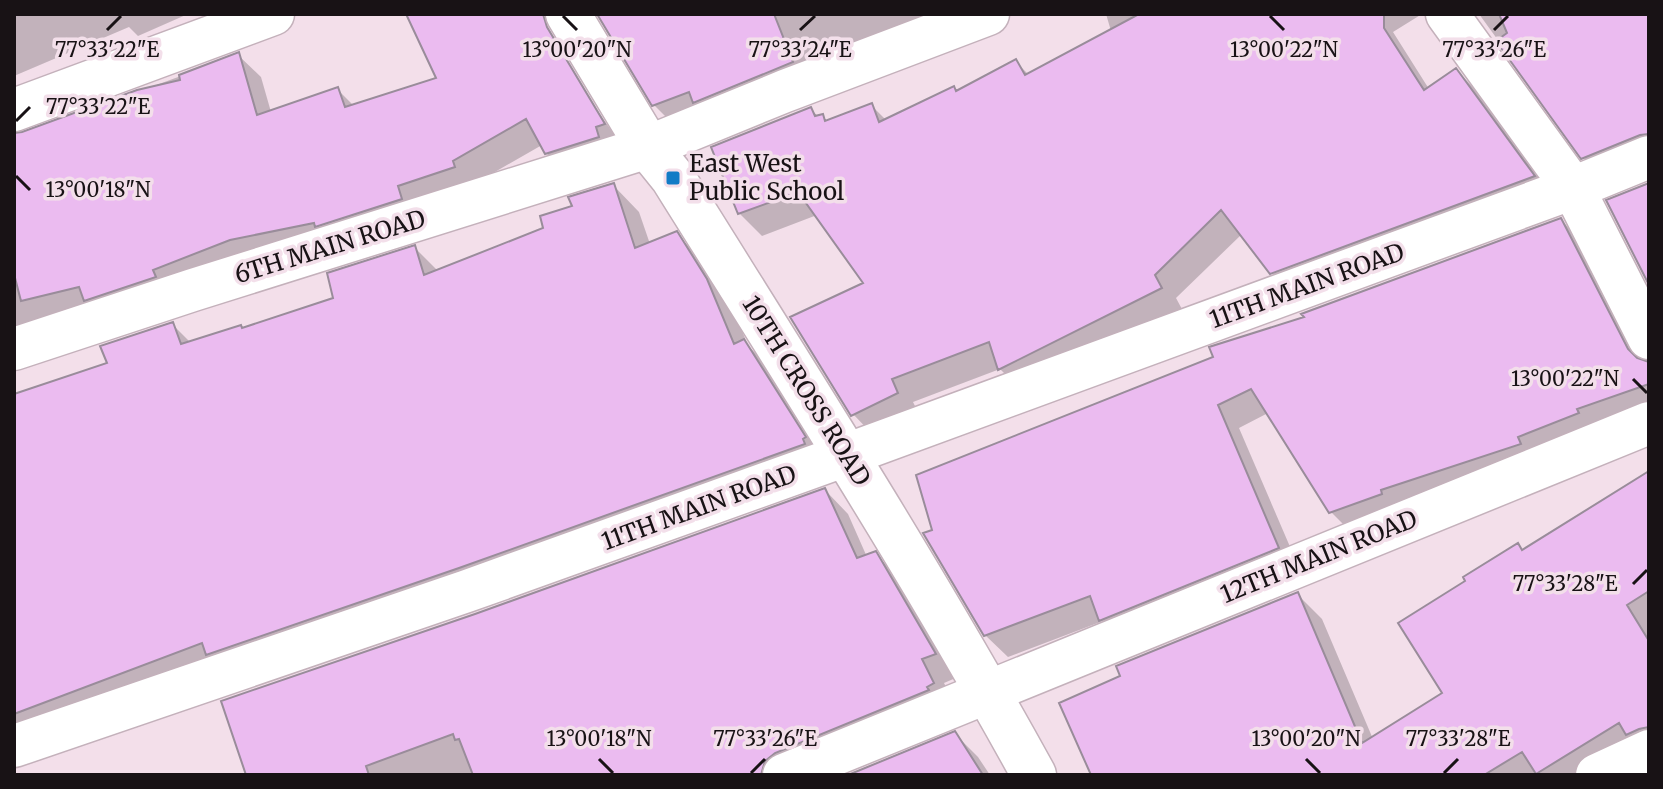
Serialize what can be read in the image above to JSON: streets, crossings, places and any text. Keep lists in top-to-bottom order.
{
  "streets": {
    "street": [
      "6TH MAIN ROAD",
      "11TH MAIN ROAD",
      "10TH CROSS ROAD",
      "12TH MAIN ROAD"
    ]
  },
  "crossings": [
    ["6TH MAIN ROAD", "10TH CROSS ROAD"],
    ["11TH MAIN ROAD", "10TH CROSS ROAD"],
    ["10TH CROSS ROAD", "12TH MAIN ROAD"]
  ],
  "places": {
    "transit": ["East West Public School"]
  },
  "coordinates": [
    "77°33'22\"E",
    "13°00'20\"N",
    "77°33'24\"E",
    "13°00'22\"N",
    "77°33'26\"E",
    "13°00'18\"N",
    "77°33'28\"E"
  ]
}
